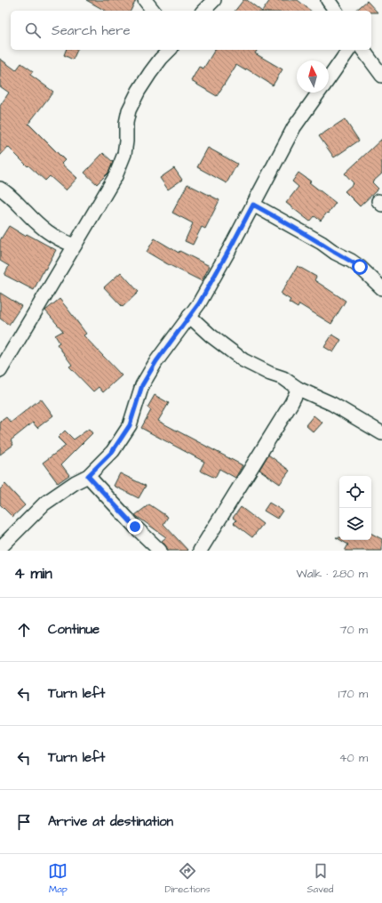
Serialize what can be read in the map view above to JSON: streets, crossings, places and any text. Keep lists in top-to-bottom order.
{
  "north": "top",
  "page": {
    "search": "Search here",
    "heading": ["4 min", "Walk · 280 m"],
    "list": [
      ["Continue", "70 m"],
      ["Turn left", "170 m"],
      ["Turn left", "40 m"],
      "Arrive at destination"
    ],
    "nav": ["Map", "Directions", "Saved"]
  }
}
